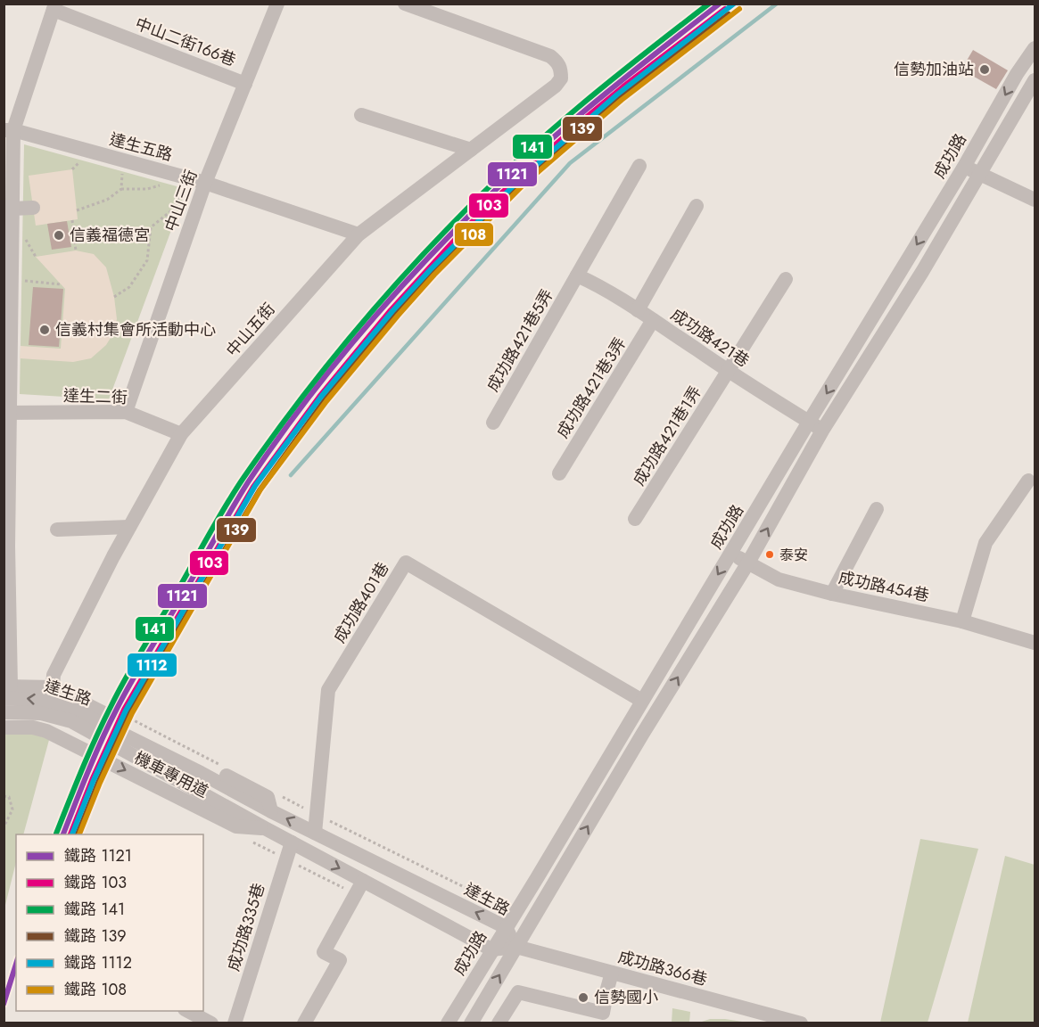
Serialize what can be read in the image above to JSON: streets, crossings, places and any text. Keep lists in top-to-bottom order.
{
  "streets": {
    "street": [
      "中山二街166巷",
      "達生五路",
      "成功路",
      "中山三街",
      "中山五街",
      "成功路421巷",
      "成功路421巷5弄",
      "成功路421巷3弄",
      "達生二街",
      "成功路421巷1弄",
      "成功路454巷",
      "成功路401巷",
      "達生路",
      "機車專用道",
      "成功路335巷",
      "成功路366巷"
    ]
  },
  "crossings": [
    ["中山二街166巷", "中山三街"],
    ["達生五路", "中山三街"],
    ["達生五路", "中山五街"],
    ["成功路", "成功路421巷"],
    ["成功路", "成功路454巷"],
    ["成功路", "成功路401巷"],
    ["成功路", "達生路"],
    ["中山三街", "達生二街"],
    ["中山五街", "達生二街"],
    ["中山五街", "達生路"],
    ["中山五街", "機車專用道"],
    ["成功路421巷", "成功路421巷5弄"],
    ["成功路421巷", "成功路421巷3弄"],
    ["成功路421巷", "成功路421巷1弄"],
    ["成功路401巷", "達生路"],
    ["達生路", "機車專用道"],
    ["達生路", "成功路335巷"],
    ["達生路", "成功路366巷"]
  ],
  "places": [
    "信勢加油站",
    "信義福德宮",
    "信義村集會所活動中心",
    "泰安",
    "信勢國小"
  ],
  "lines": [
    "rail line 1121",
    "rail line 141",
    "rail line 1112",
    "rail line 103",
    "rail line 108",
    "rail line 139"
  ],
  "legend": [
    "鐵路 1121",
    "鐵路 103",
    "鐵路 141",
    "鐵路 139",
    "鐵路 1112",
    "鐵路 108"
  ]
}
